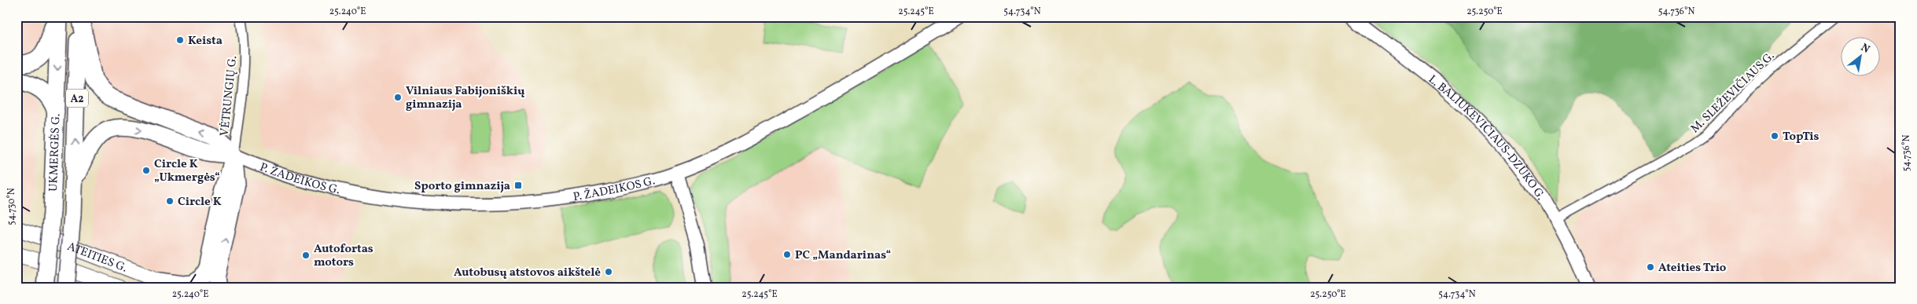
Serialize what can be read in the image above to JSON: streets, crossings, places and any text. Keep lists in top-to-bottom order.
{
  "streets": {
    "highway": ["A2", "UKMERGĖS G."],
    "main road": ["ATEITIES G."],
    "street": [
      "M. SLEŽEVIČIAUS G.",
      "VĖTRUNGIŲ G.",
      "L. BALIUKEVIČIAUS-DZŪKO G.",
      "P. ŽADEIKOS G."
    ]
  },
  "crossings": [
    ["M. SLEŽEVIČIAUS G.", "L. BALIUKEVIČIAUS-DZŪKO G."],
    ["VĖTRUNGIŲ G.", "P. ŽADEIKOS G."]
  ],
  "places": {
    "other": [
      "Keista",
      "Vilniaus Fabijoniškių gimnazija",
      "TopTis",
      "Circle K „Ukmergės“",
      "Circle K",
      "PC „Mandarinas“",
      "Autofortas motors",
      "Ateities Trio",
      "Autobusų atstovos aikštelė"
    ],
    "transit": ["Sporto gimnazija"]
  },
  "north": "top right",
  "coordinates": [
    "25.240°E",
    "25.245°E",
    "54.734°N",
    "25.250°E",
    "54.736°N",
    "54.730°N"
  ]
}
